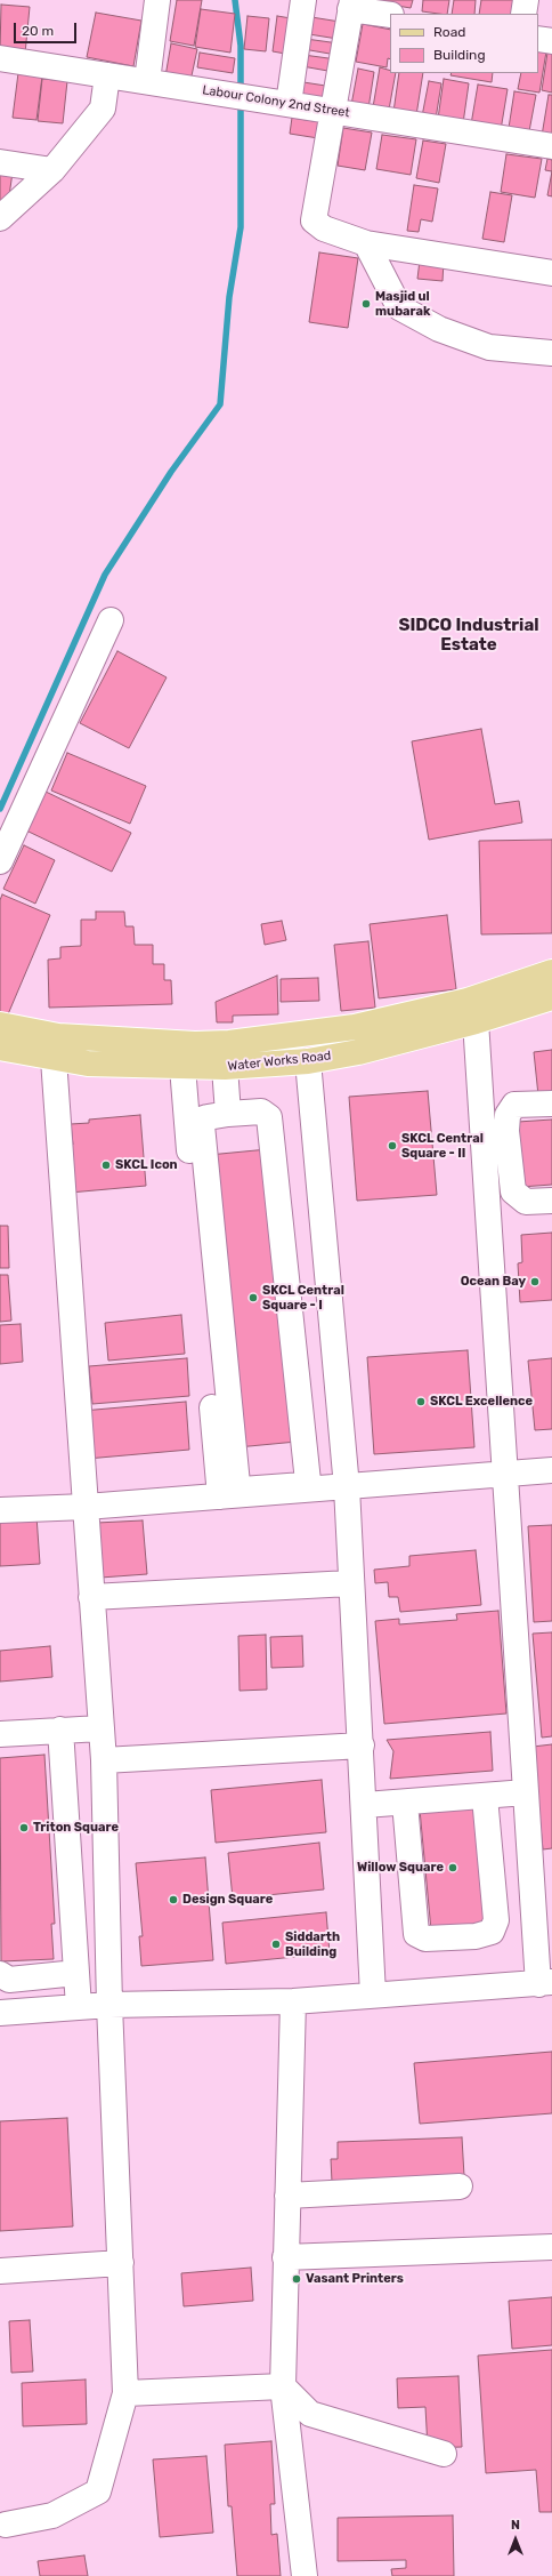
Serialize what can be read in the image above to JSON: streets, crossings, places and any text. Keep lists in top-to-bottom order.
{
  "streets": {
    "main road": ["Water Works Road"],
    "street": ["Labour Colony 2nd Street"]
  },
  "districts": ["SIDCO Industrial Estate"],
  "places": [
    "Masjid ul mubarak",
    "SKCL Central Square - II",
    "SKCL Icon",
    "Ocean Bay",
    "SKCL Central Square - I",
    "SKCL Excellence",
    "Triton Square",
    "Willow Square",
    "Design Square",
    "Siddarth Building",
    "Vasant Printers"
  ],
  "legend": ["Road", "Building"],
  "scale_bar": "20 m",
  "north": "top"
}
